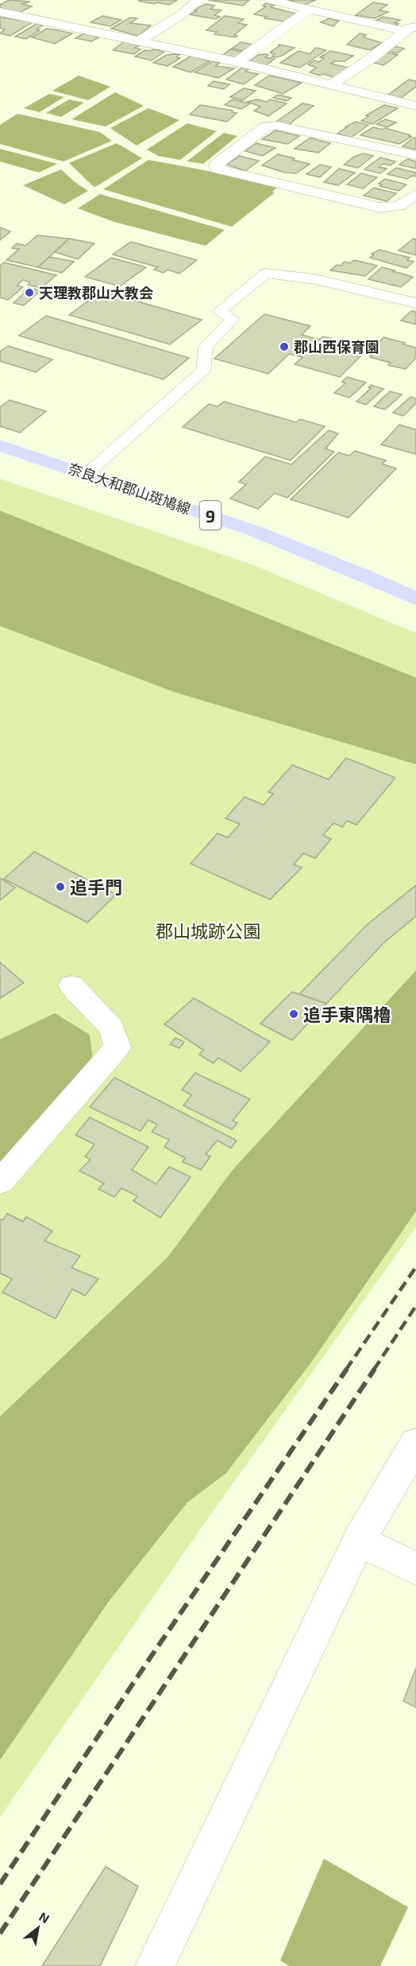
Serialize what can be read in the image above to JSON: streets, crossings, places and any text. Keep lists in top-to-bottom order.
{
  "streets": {
    "main road": ["奈良大和郡山斑鳩線", "9"]
  },
  "parks": ["郡山城跡公園"],
  "places": [
    "天理教郡山大教会",
    "郡山西保育園",
    "追手門",
    "追手東隅櫓"
  ],
  "north": "top right"
}
